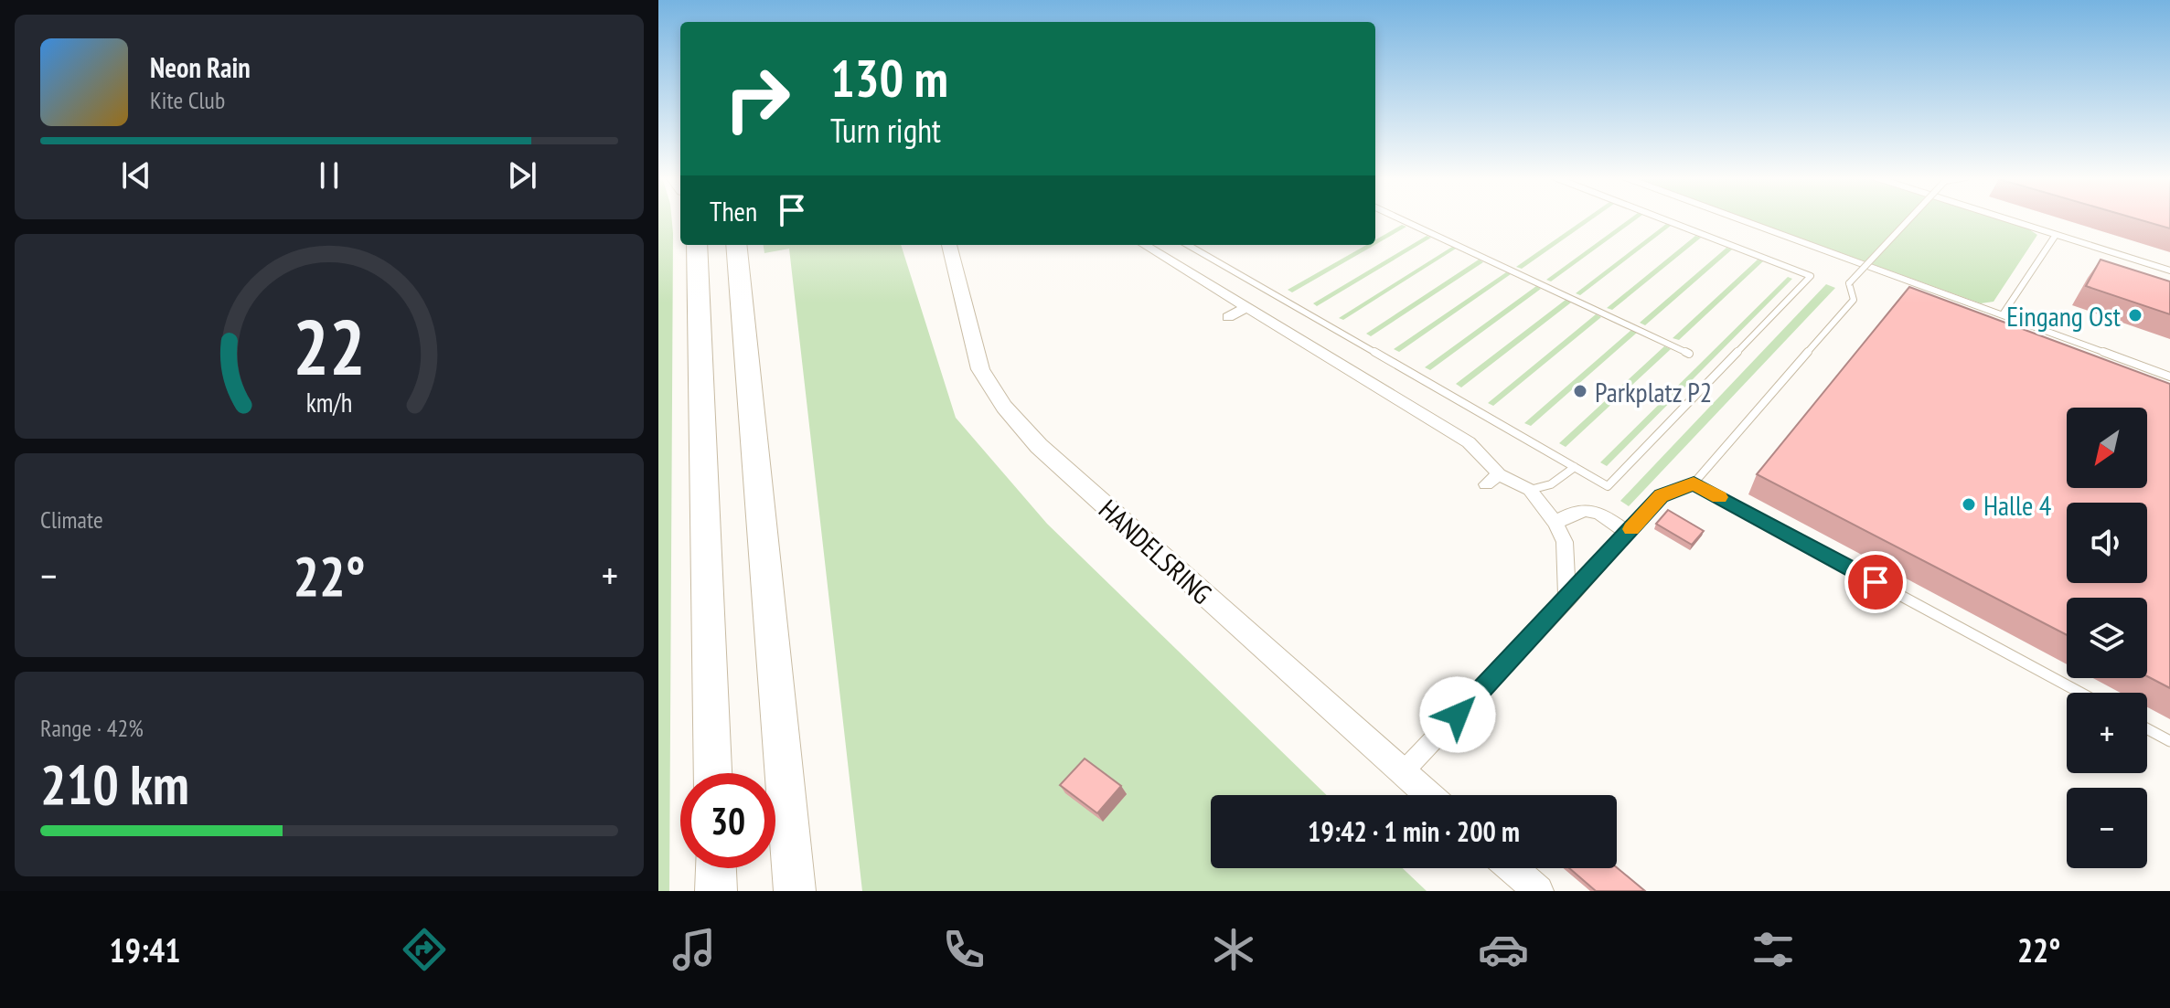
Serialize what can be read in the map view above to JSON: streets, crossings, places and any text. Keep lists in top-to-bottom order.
{
  "streets": {
    "main road": ["HANDELSRING"]
  },
  "places": ["Eingang Ost", "Parkplatz P2", "Halle 4"],
  "north": "bottom left",
  "page": {
    "turn": ["130 m", "Turn right"],
    "song": ["Neon Rain", "Kite Club"],
    "then": "Then",
    "map_buttons": ["+", "−"],
    "tile": [
      "Climate",
      ["Range · 42%", "210 km"]
    ],
    "heat": ["−", "22°", "+"],
    "limit": "30",
    "trip": "19:42 · 1 min · 200 m",
    "tabs": ["19:41", "22°"],
    "gauge": ["22", "km/h"]
  }
}
